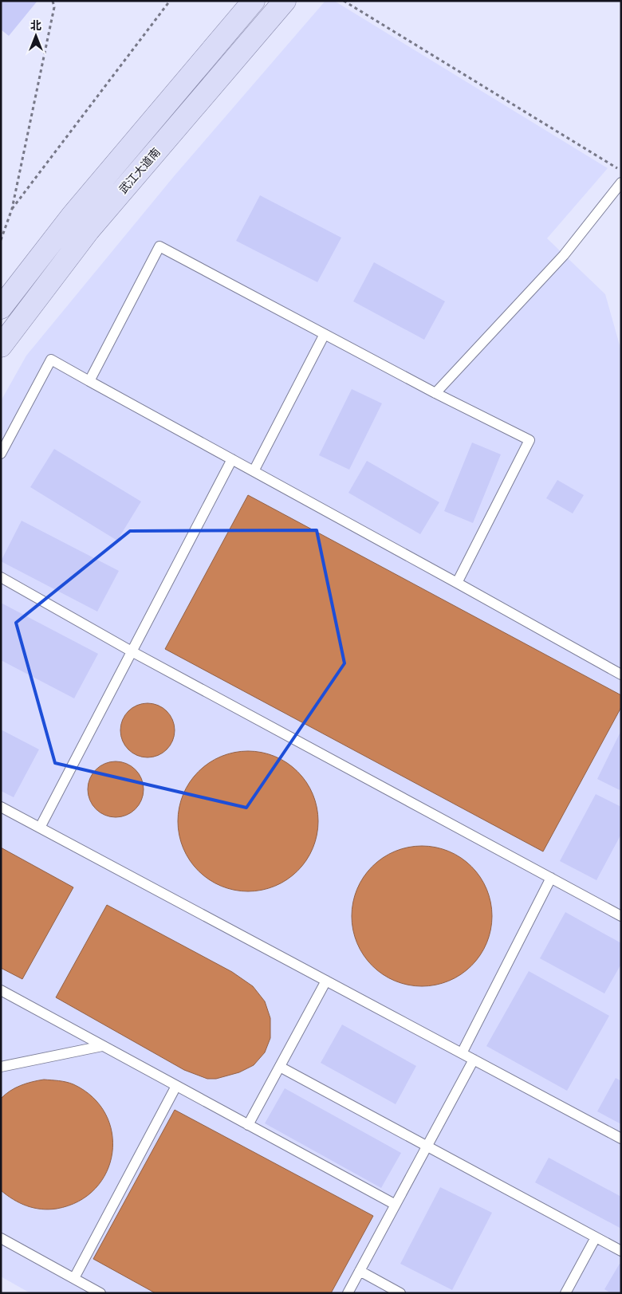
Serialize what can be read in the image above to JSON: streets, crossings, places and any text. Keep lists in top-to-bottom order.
{
  "streets": {
    "main road": ["武江大道南"]
  },
  "north": "top"
}
